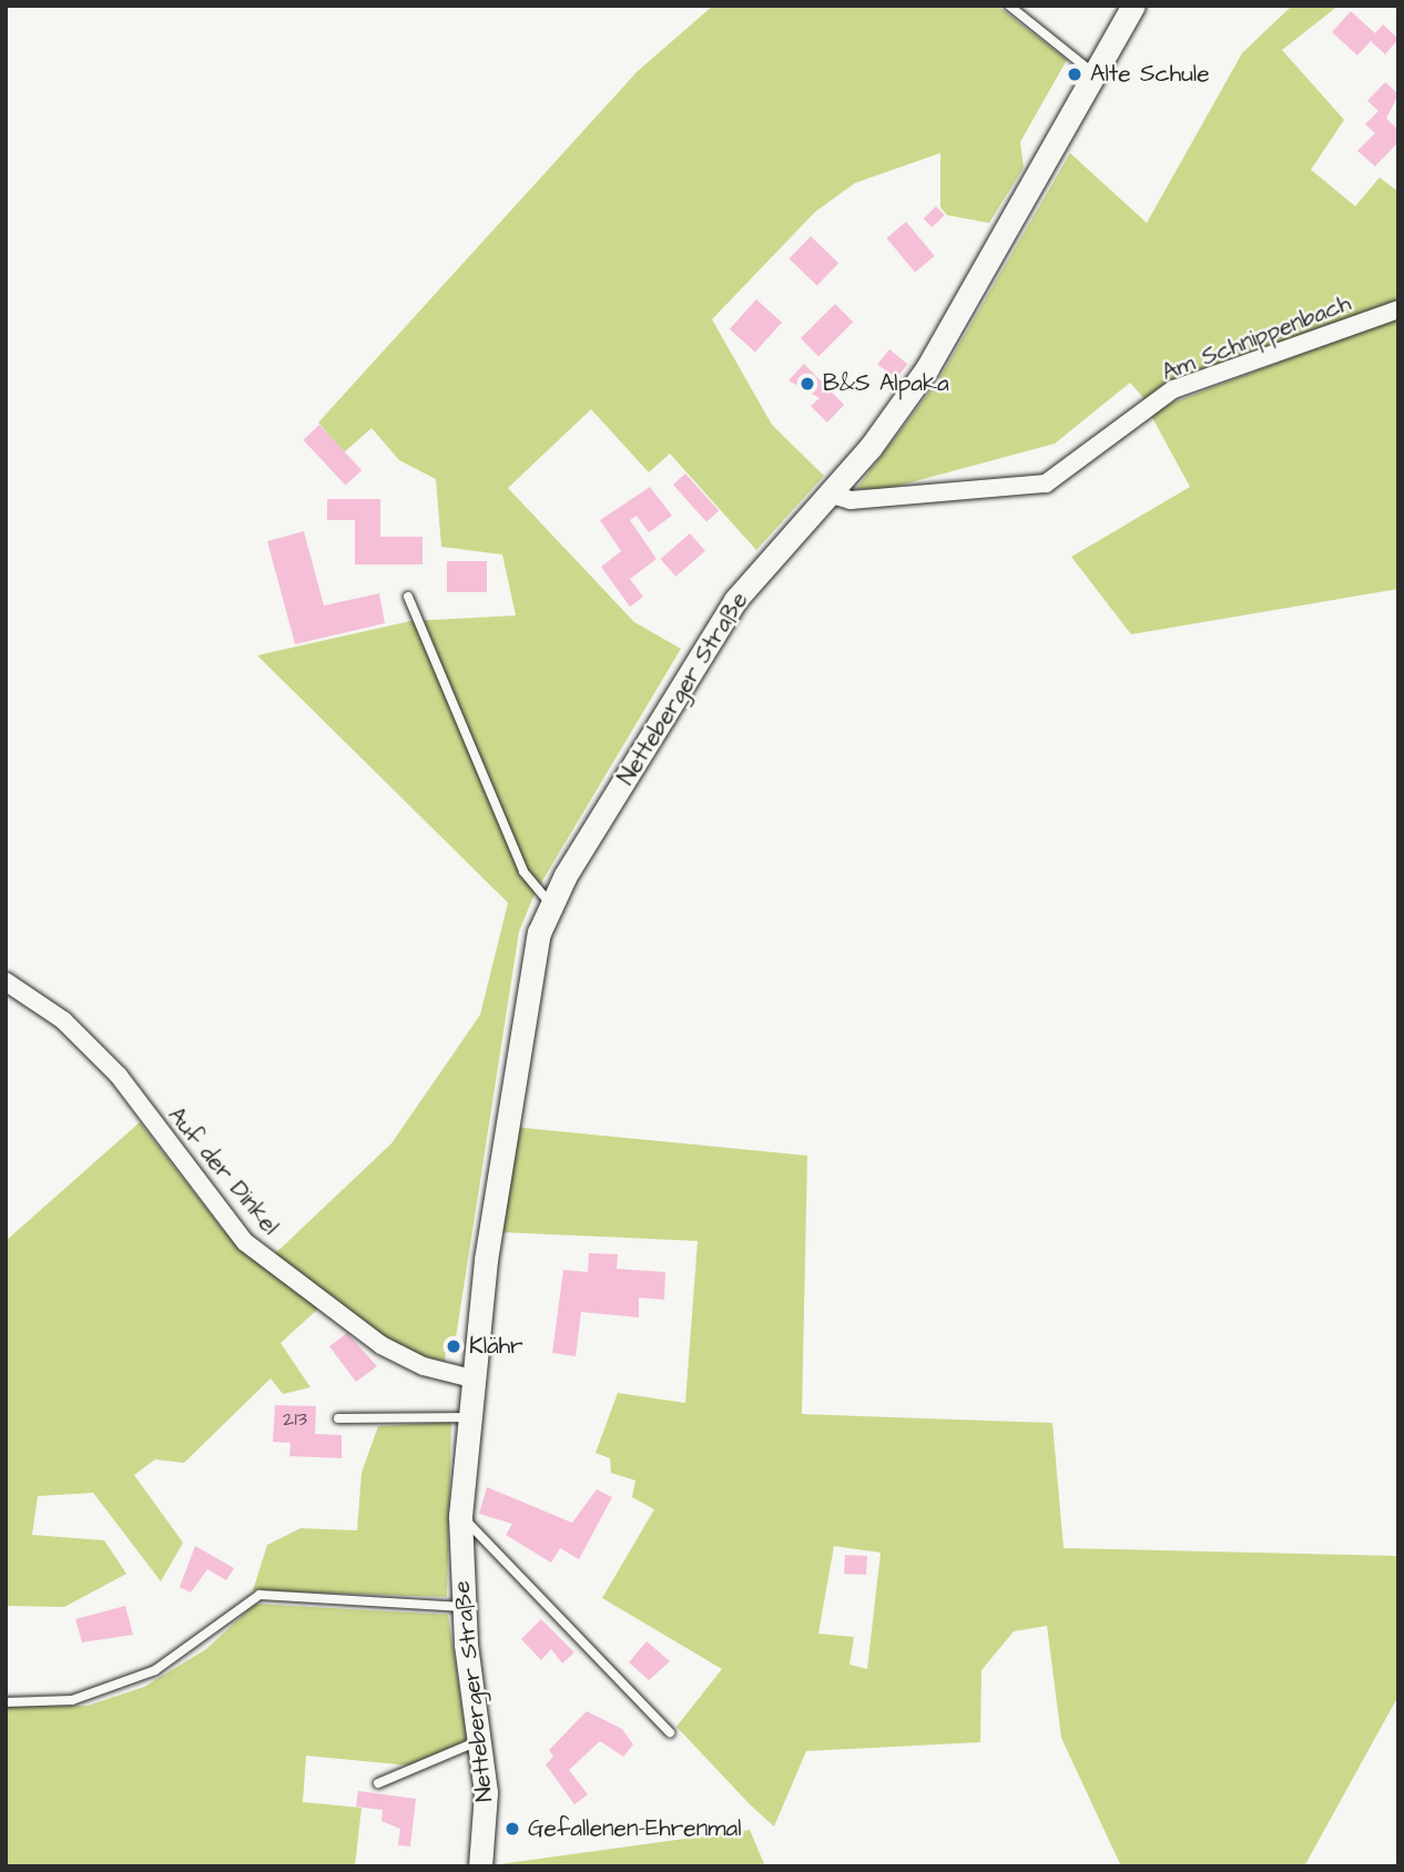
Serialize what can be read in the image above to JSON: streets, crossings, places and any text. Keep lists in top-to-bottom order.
{
  "streets": {
    "street": ["Am Schnippenbach", "Netteberger Straße", "Auf der Dinkel"]
  },
  "crossings": [
    ["Am Schnippenbach", "Netteberger Straße"],
    ["Netteberger Straße", "Auf der Dinkel"]
  ],
  "places": [
    "Alte Schule",
    "B&S Alpaka",
    "Klähr",
    "Gefallenen-Ehrenmal"
  ],
  "house_numbers": ["213"]
}
